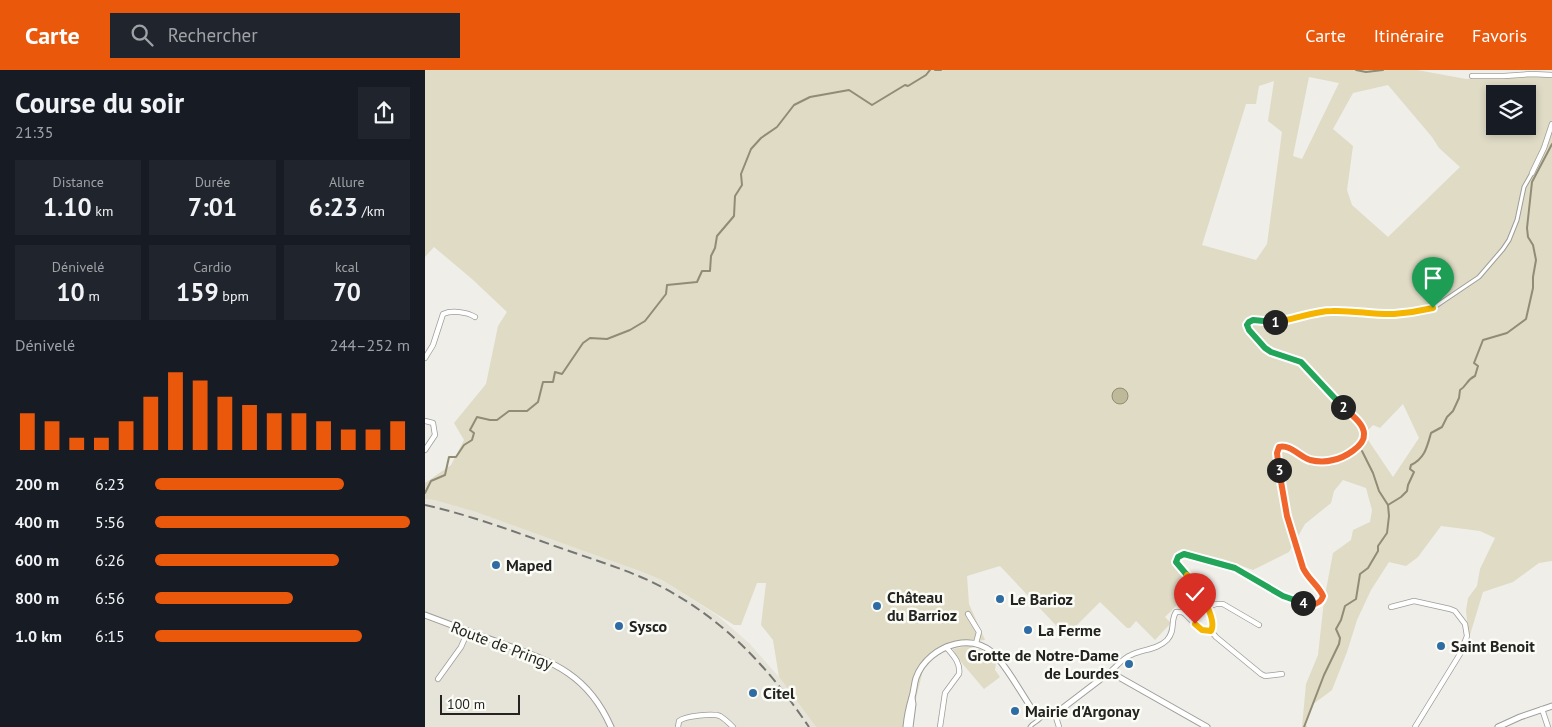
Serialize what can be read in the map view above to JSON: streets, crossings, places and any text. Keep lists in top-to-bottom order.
{
  "streets": {
    "street": ["Route de Pringy"]
  },
  "places": [
    "Maped",
    "Le Barioz",
    "Château du Barrioz",
    "Sysco",
    "La Ferme",
    "Saint Benoit",
    "Grotte de Notre-Dame de Lourdes",
    "Citel",
    "Mairie d'Argonay"
  ],
  "scale_bar": "100 m",
  "page": {
    "header": "Carte",
    "search": "Rechercher",
    "nav": ["Carte", "Itinéraire", "Favoris"],
    "heading": ["Course du soir", "21:35"],
    "stats": [
      ["Distance", "1.10 km"],
      ["Durée", "7:01"],
      ["Allure", "6:23 /km"],
      ["Dénivelé", "10 m"],
      ["Cardio", "159 bpm"],
      ["kcal", "70"]
    ],
    "pins": [
      "1",
      "2",
      "3",
      "4"
    ],
    "chart": ["Dénivelé", "244–252 m"],
    "list": [
      {
        "name": "200 m",
        "note": "6:23"
      },
      {
        "name": "400 m",
        "note": "5:56"
      },
      {
        "name": "600 m",
        "note": "6:26"
      },
      {
        "name": "800 m",
        "note": "6:56"
      },
      {
        "name": "1.0 km",
        "note": "6:15"
      }
    ],
    "scale": "100 m"
  }
}
